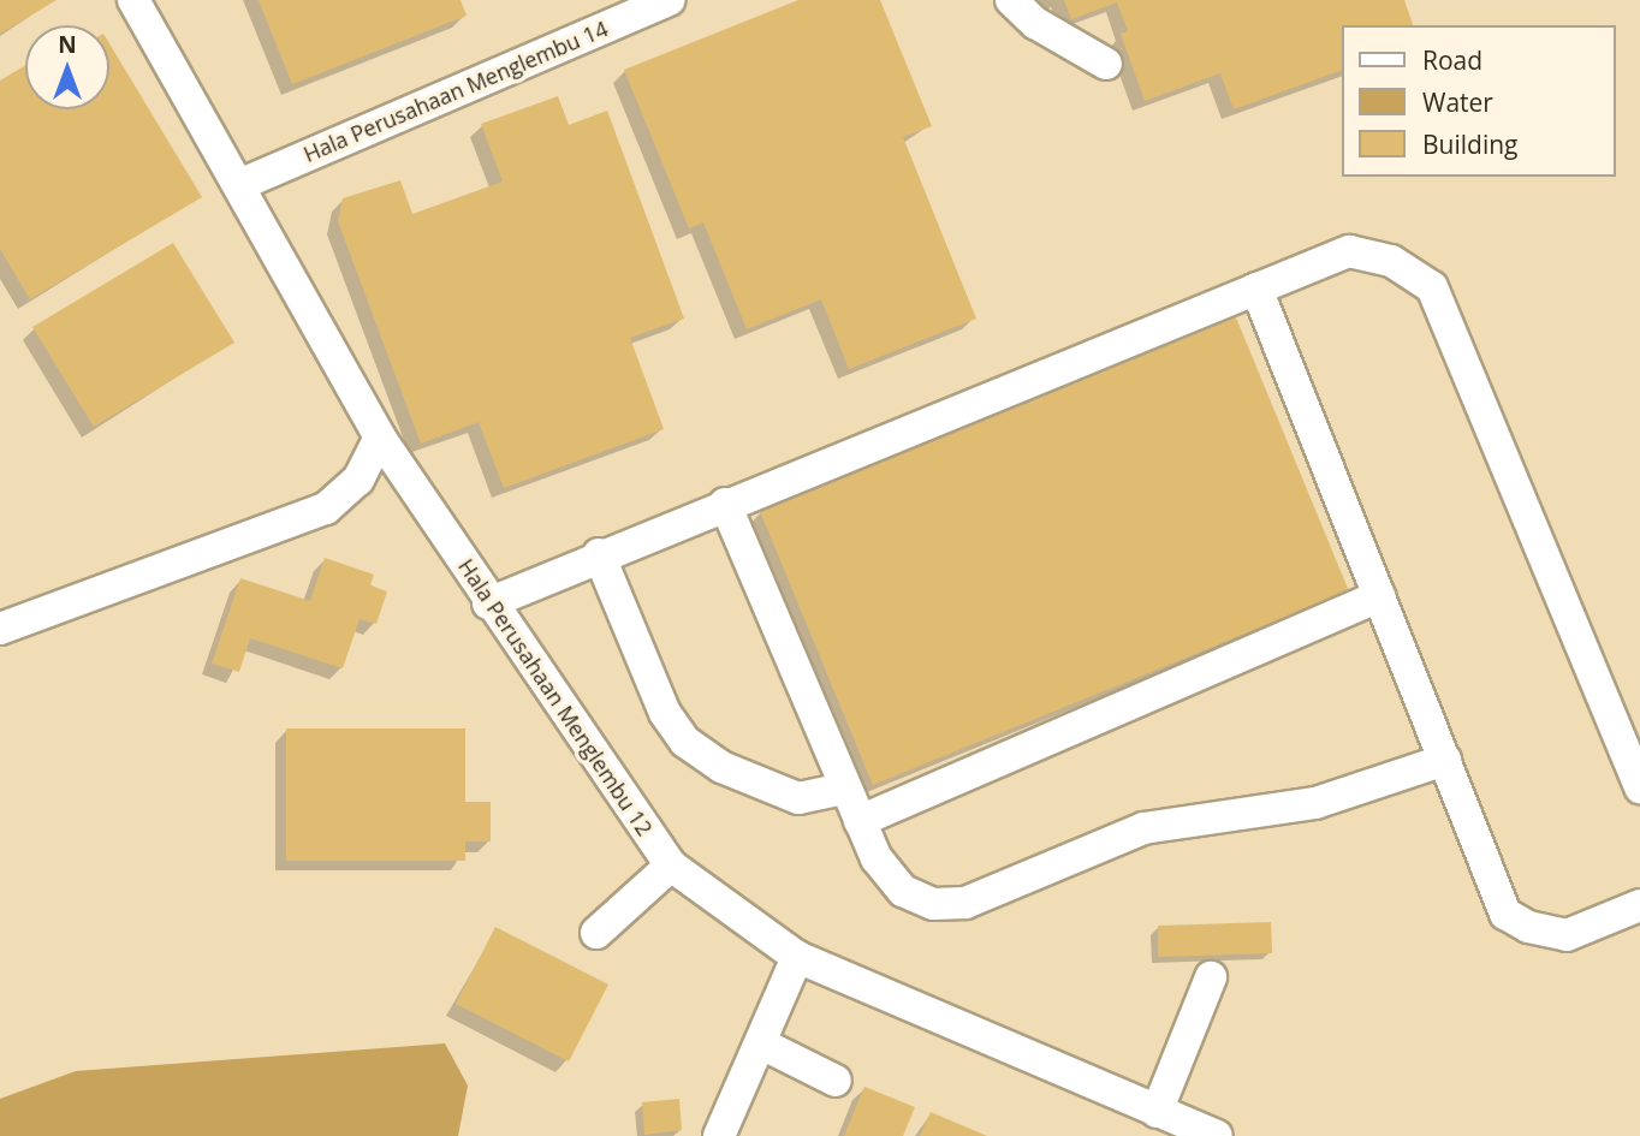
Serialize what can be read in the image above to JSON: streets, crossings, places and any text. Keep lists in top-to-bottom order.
{
  "streets": {
    "street": ["Hala Perusahaan Menglembu 14", "Hala Perusahaan Menglembu 12"]
  },
  "crossings": [
    ["Hala Perusahaan Menglembu 14", "Hala Perusahaan Menglembu 12"]
  ],
  "legend": ["Road", "Water", "Building"],
  "north": "top"
}
